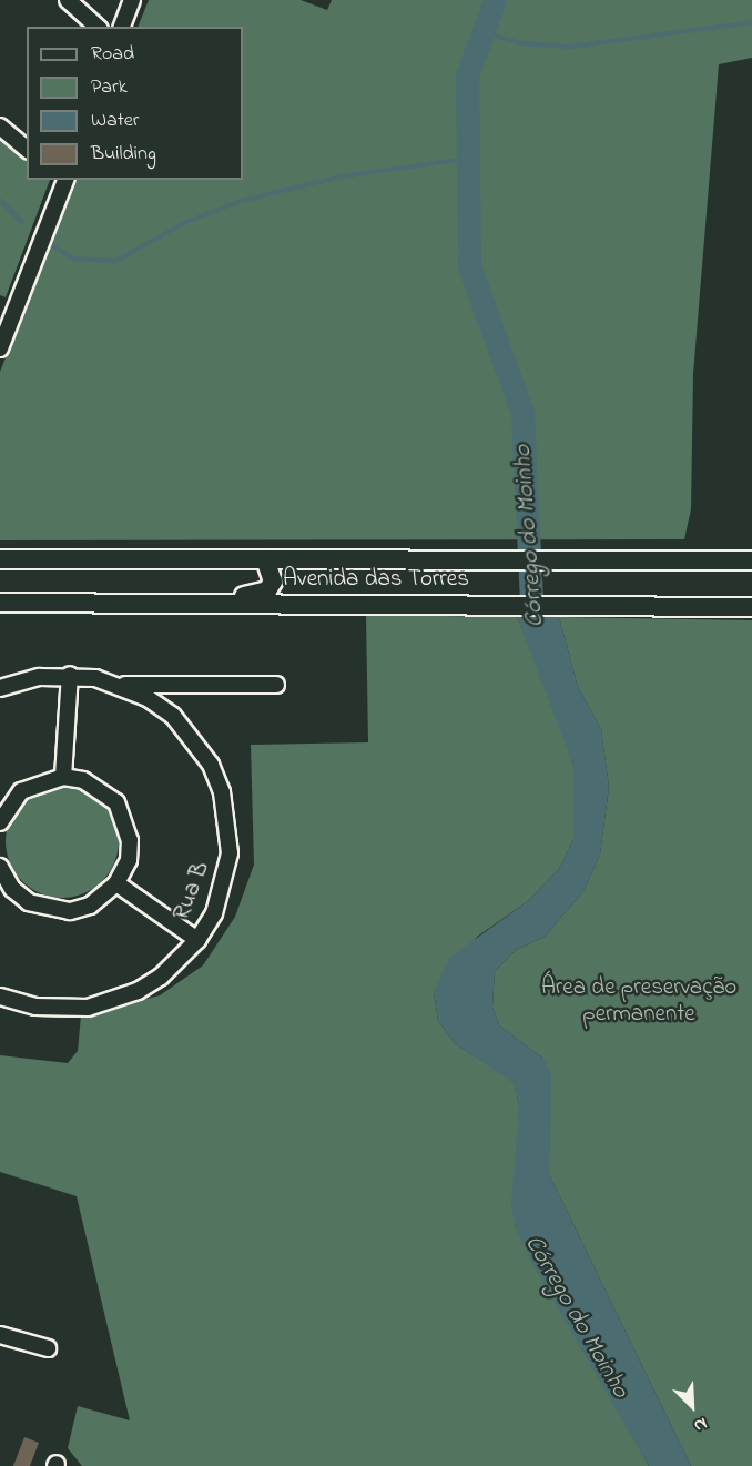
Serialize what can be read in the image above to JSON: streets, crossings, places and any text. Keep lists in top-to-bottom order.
{
  "streets": {
    "main road": ["Avenida das Torres"],
    "street": ["Rua B"]
  },
  "water": ["Córrego do Moinho"],
  "parks": ["Área de preservação permanente"],
  "legend": [
    "Road",
    "Park",
    "Water",
    "Building"
  ],
  "north": "bottom right"
}
